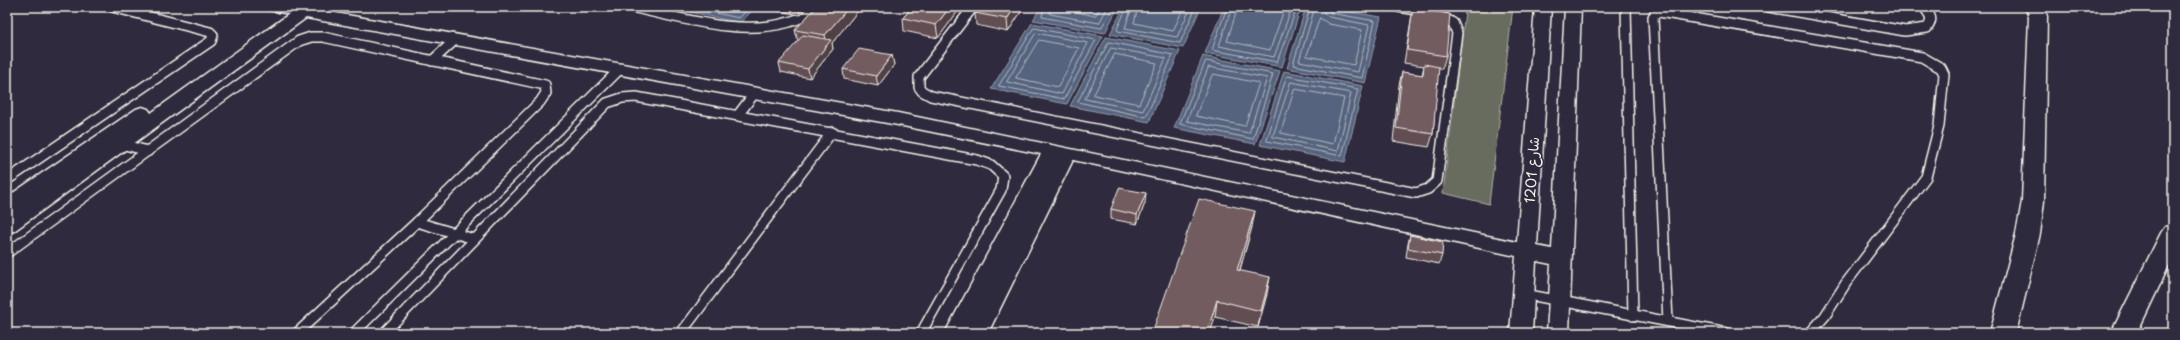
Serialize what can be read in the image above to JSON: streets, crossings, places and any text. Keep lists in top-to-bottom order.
{
  "streets": {
    "street": ["شارع 1201"]
  }
}
